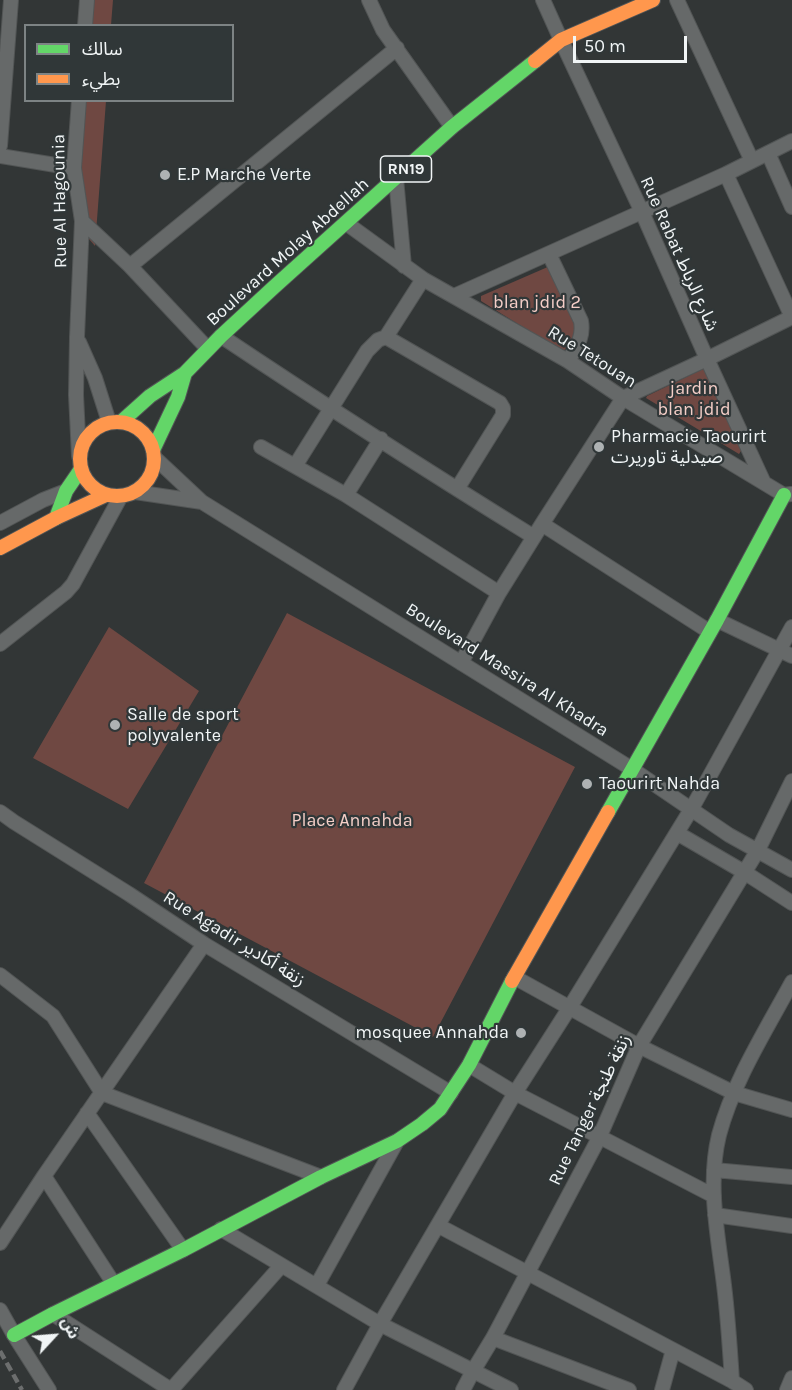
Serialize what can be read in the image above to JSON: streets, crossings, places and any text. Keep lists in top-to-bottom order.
{
  "streets": {
    "street": [
      "RN19",
      "Rue Al Hagounia",
      "Boulevard Molay Abdellah",
      "Rue Rabat شارع الرباط",
      "Rue Tetouan",
      "Boulevard Massira Al Khadra",
      "Rue Agadir زنقة أكادير",
      "Rue Tanger زنقة طنجة"
    ]
  },
  "crossings": [
    ["RN19", "Rue Al Hagounia"],
    ["RN19", "Boulevard Molay Abdellah"],
    ["Rue Al Hagounia", "Boulevard Molay Abdellah"],
    ["Boulevard Molay Abdellah", "Rue Rabat شارع الرباط"],
    ["Boulevard Molay Abdellah", "Rue Tetouan"],
    ["Rue Rabat شارع الرباط", "Rue Tetouan"],
    ["Boulevard Massira Al Khadra", "Rue Tanger زنقة طنجة"]
  ],
  "parks": ["blan jdid 2", "jardin blan jdid", "Place Annahda"],
  "places": [
    "E.P Marche Verte",
    "Pharmacie Taourirt صيدلية تاوريرت",
    "Salle de sport polyvalente",
    "Taourirt Nahda",
    "mosquee Annahda"
  ],
  "legend": ["سالك", "بطيء"],
  "scale_bar": "50 m",
  "north": "top right"
}
